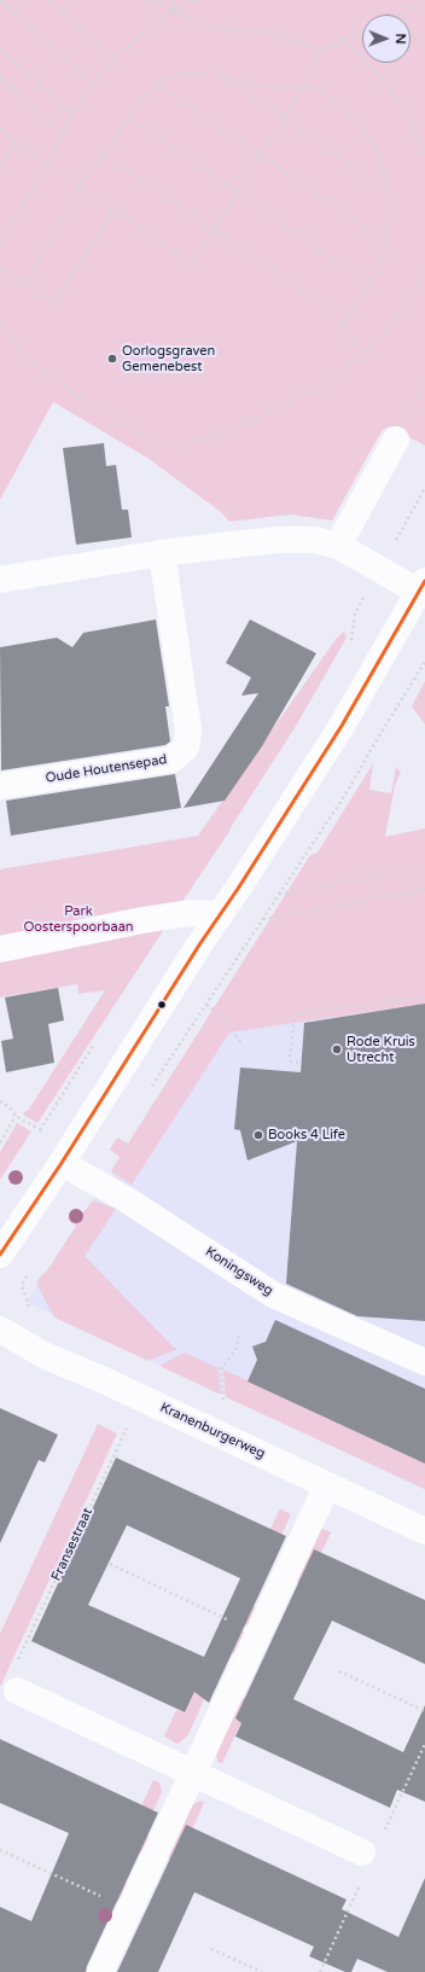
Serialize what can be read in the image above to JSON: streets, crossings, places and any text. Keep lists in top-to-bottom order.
{
  "streets": {
    "street": ["Oude Houtensepad", "Koningsweg", "Kranenburgerweg"],
    "path": ["Fransestraat"]
  },
  "parks": ["Park Oosterspoorbaan"],
  "places": ["Oorlogsgraven Gemenebest", "Rode Kruis Utrecht", "Books 4 Life"],
  "north": "right"
}
